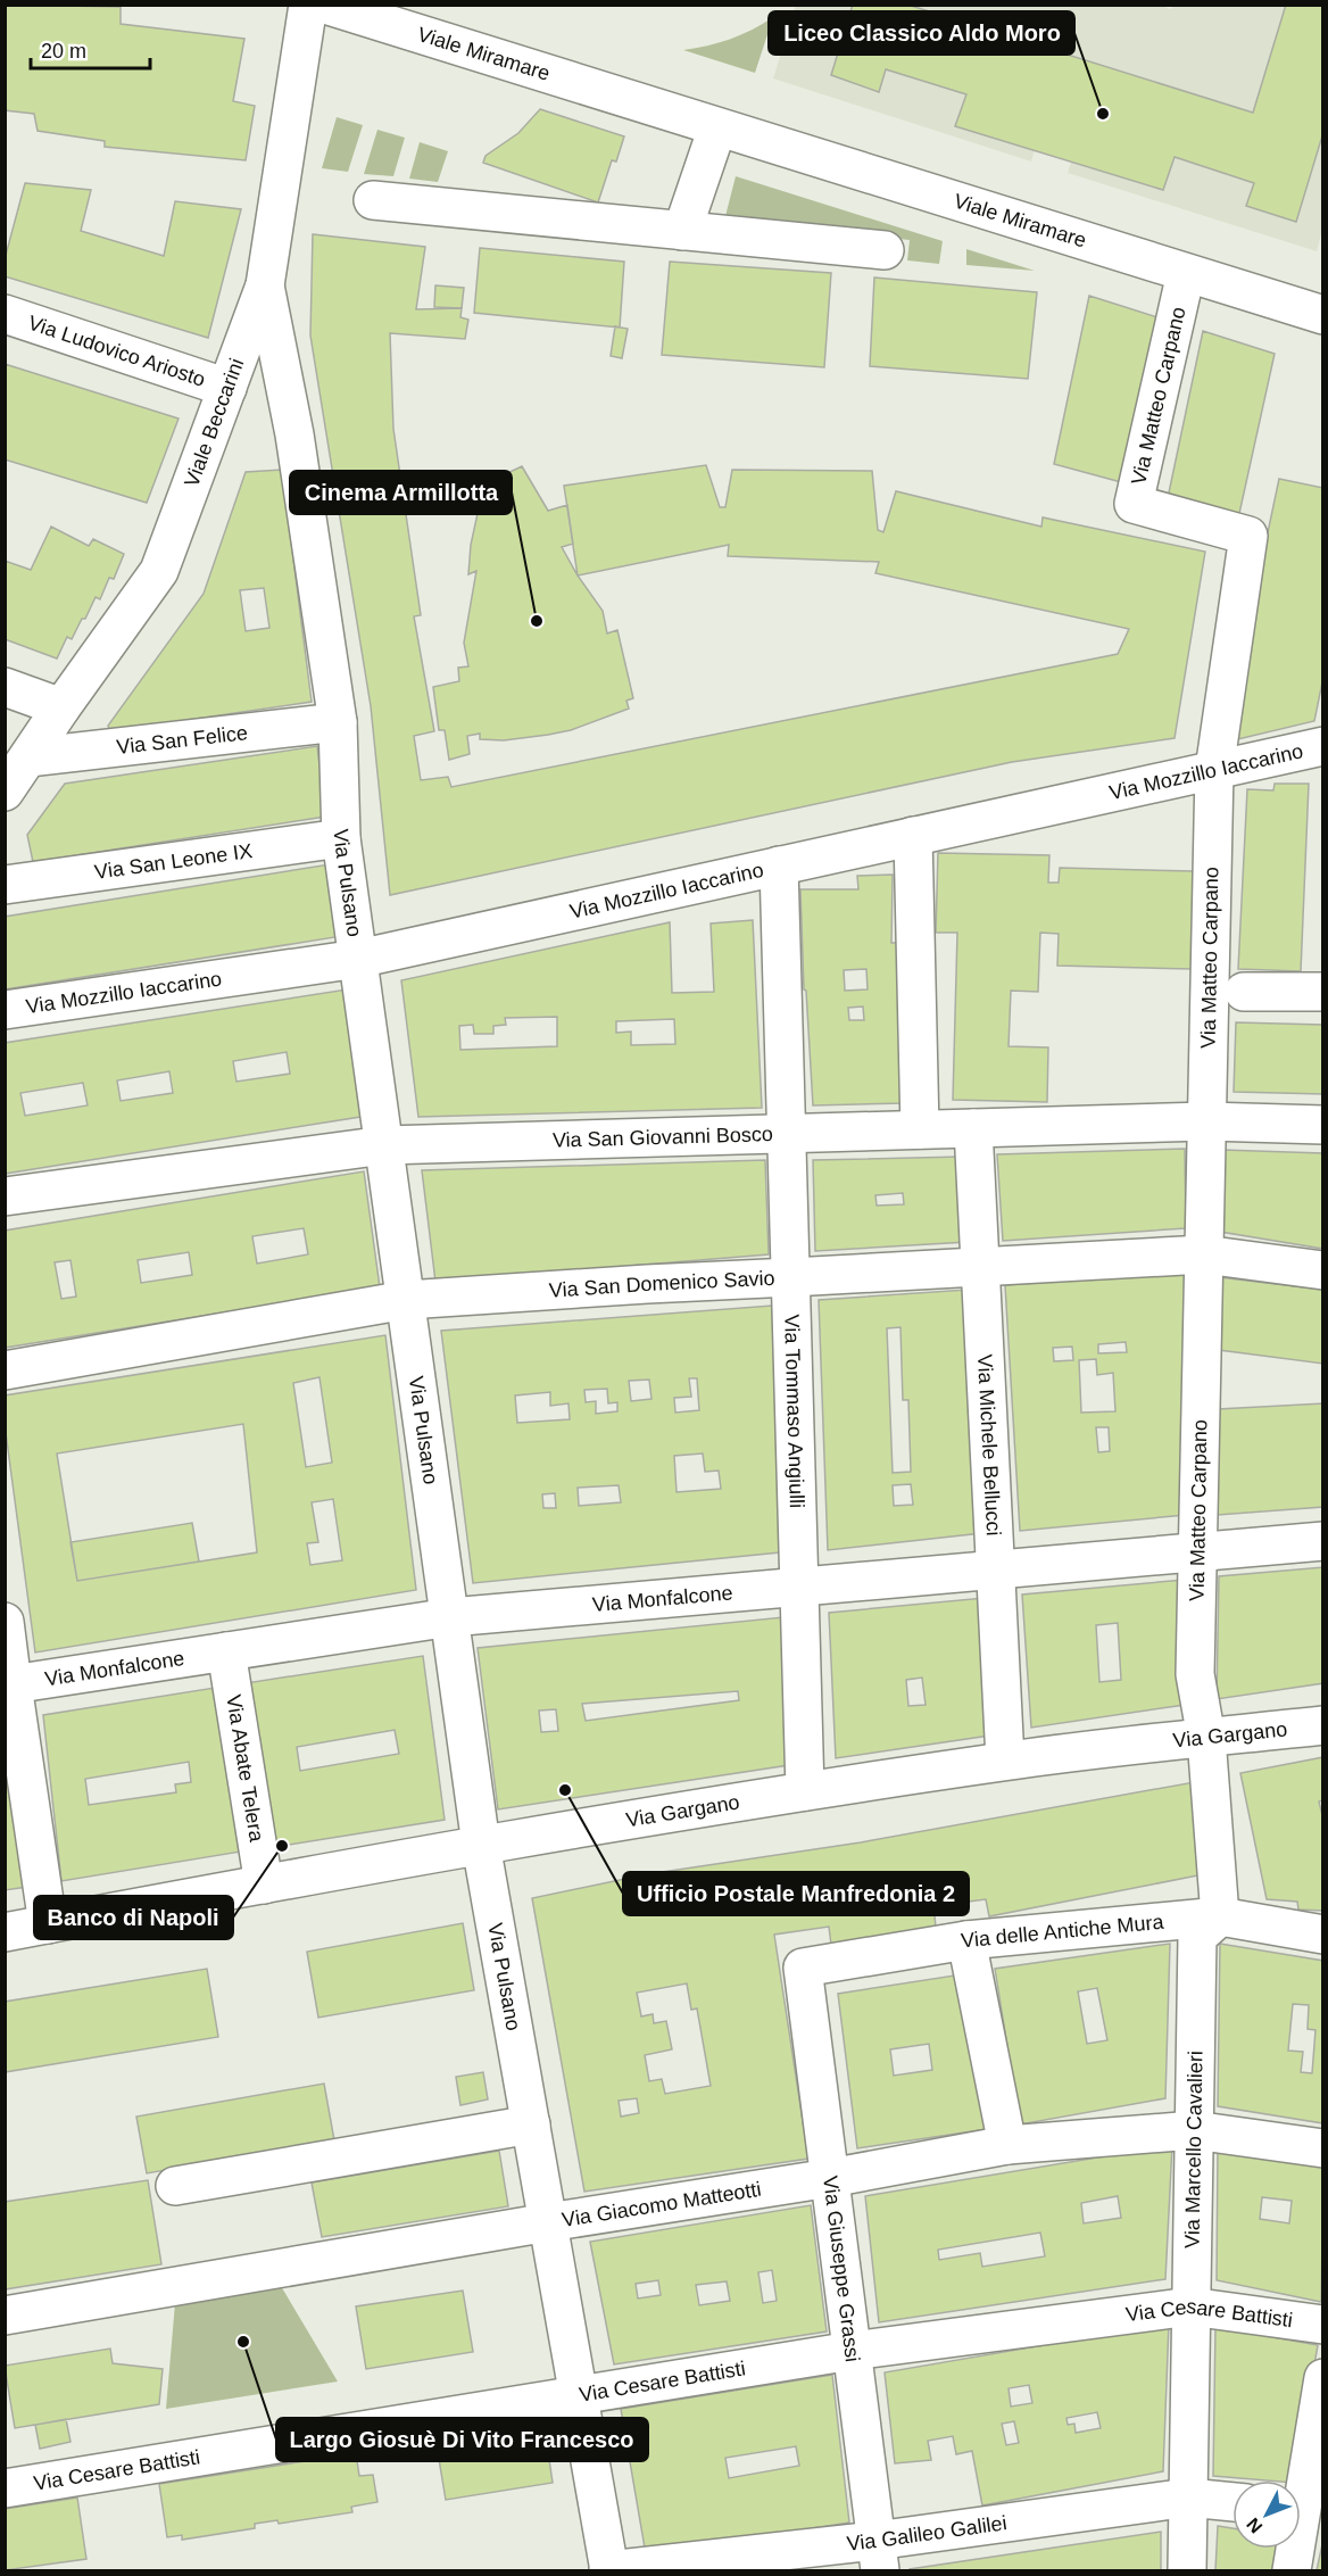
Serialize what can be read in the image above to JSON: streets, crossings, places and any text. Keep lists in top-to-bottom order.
{
  "streets": {
    "street": [
      "Viale Miramare",
      "Via Ludovico Ariosto",
      "Via Matteo Carpano",
      "Viale Beccarini",
      "Via San Felice",
      "Via Mozzillo Iaccarino",
      "Via San Leone IX",
      "Via Pulsano",
      "Via San Giovanni Bosco",
      "Via San Domenico Savio",
      "Via Tommaso Angiulli",
      "Via Michele Bellucci",
      "Via Monfalcone",
      "Via Gargano",
      "Via Abate Telera",
      "Via delle Antiche Mura",
      "Via Marcello Cavalieri",
      "Via Giacomo Matteotti",
      "Via Giuseppe Grassi",
      "Via Cesare Battisti",
      "Via Galileo Galilei"
    ]
  },
  "crossings": [
    ["Viale Miramare", "Via Matteo Carpano"],
    ["Via Ludovico Ariosto", "Viale Beccarini"],
    ["Via Matteo Carpano", "Via Mozzillo Iaccarino"],
    ["Via Matteo Carpano", "Via San Giovanni Bosco"],
    ["Via Matteo Carpano", "Via San Domenico Savio"],
    ["Via Matteo Carpano", "Via Monfalcone"],
    ["Via Matteo Carpano", "Via Gargano"],
    ["Viale Beccarini", "Via San Felice"],
    ["Viale Beccarini", "Via Pulsano"],
    ["Via San Felice", "Via Pulsano"],
    ["Via Mozzillo Iaccarino", "Via Pulsano"],
    ["Via Mozzillo Iaccarino", "Via Tommaso Angiulli"],
    ["Via San Leone IX", "Via Pulsano"],
    ["Via Pulsano", "Via San Giovanni Bosco"],
    ["Via Pulsano", "Via San Domenico Savio"],
    ["Via Pulsano", "Via Monfalcone"],
    ["Via Pulsano", "Via Gargano"],
    ["Via Pulsano", "Via Giacomo Matteotti"],
    ["Via Pulsano", "Via Cesare Battisti"],
    ["Via Pulsano", "Via Galileo Galilei"],
    ["Via San Giovanni Bosco", "Via Tommaso Angiulli"],
    ["Via San Giovanni Bosco", "Via Michele Bellucci"],
    ["Via San Domenico Savio", "Via Tommaso Angiulli"],
    ["Via San Domenico Savio", "Via Michele Bellucci"],
    ["Via Tommaso Angiulli", "Via Monfalcone"],
    ["Via Tommaso Angiulli", "Via Gargano"],
    ["Via Michele Bellucci", "Via Monfalcone"],
    ["Via Michele Bellucci", "Via Gargano"],
    ["Via Monfalcone", "Via Abate Telera"],
    ["Via Gargano", "Via Abate Telera"],
    ["Via delle Antiche Mura", "Via Marcello Cavalieri"],
    ["Via delle Antiche Mura", "Via Giuseppe Grassi"],
    ["Via Marcello Cavalieri", "Via Giacomo Matteotti"],
    ["Via Marcello Cavalieri", "Via Cesare Battisti"],
    ["Via Marcello Cavalieri", "Via Galileo Galilei"],
    ["Via Giacomo Matteotti", "Via Giuseppe Grassi"],
    ["Via Giuseppe Grassi", "Via Cesare Battisti"],
    ["Via Giuseppe Grassi", "Via Galileo Galilei"]
  ],
  "places": [
    "Liceo Classico Aldo Moro",
    "Cinema Armillotta",
    "Ufficio Postale Manfredonia 2",
    "Banco di Napoli",
    "Largo Giosuè Di Vito Francesco"
  ],
  "scale_bar": "20 m",
  "north": "bottom left"
}
